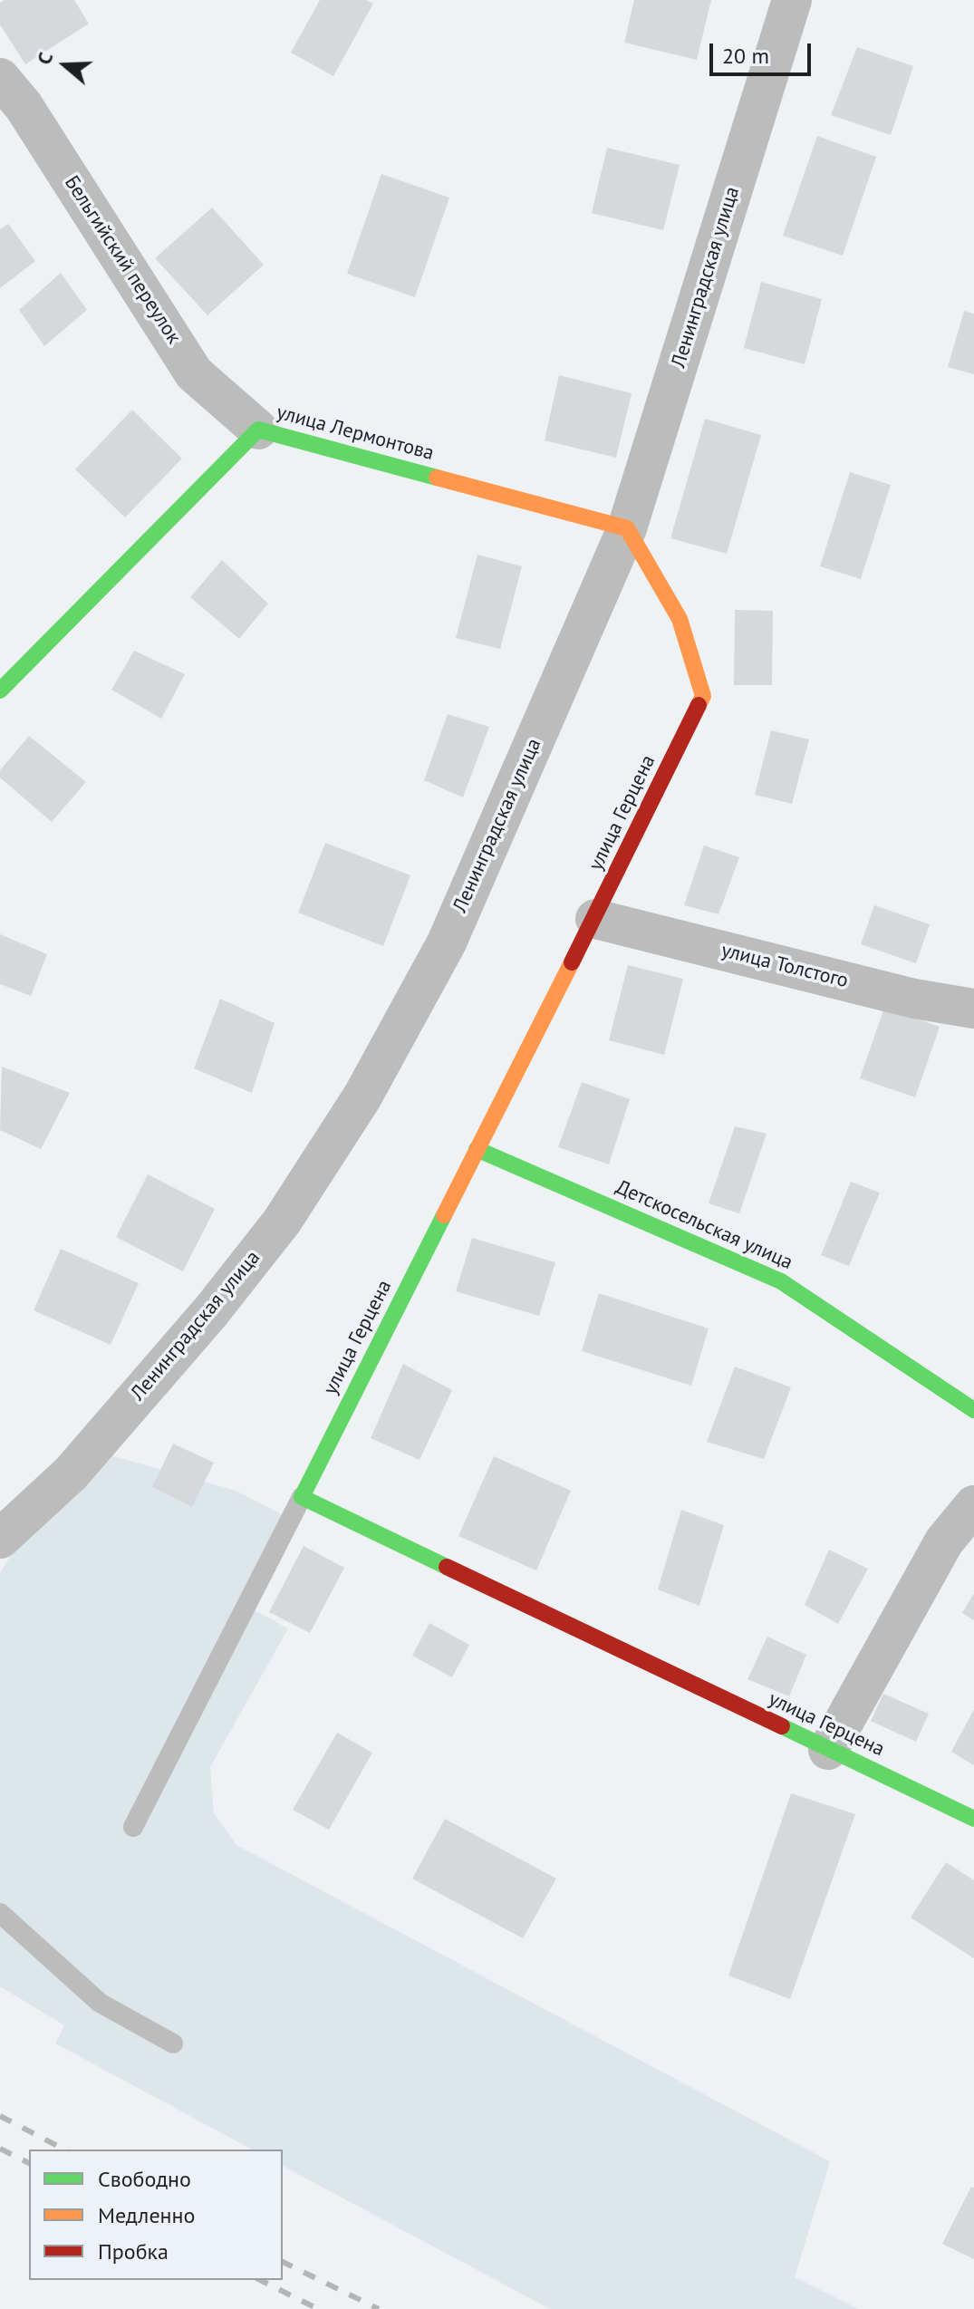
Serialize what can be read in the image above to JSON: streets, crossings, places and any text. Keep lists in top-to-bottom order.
{
  "streets": {
    "street": [
      "Бельгийский переулок",
      "Ленинградская улица",
      "улица Лермонтова",
      "улица Герцена",
      "улица Толстого",
      "Детскосельская улица"
    ]
  },
  "crossings": [
    ["Бельгийский переулок", "улица Лермонтова"],
    ["Ленинградская улица", "улица Лермонтова"],
    ["Ленинградская улица", "улица Герцена"],
    ["улица Лермонтова", "улица Герцена"],
    ["улица Герцена", "улица Толстого"],
    ["улица Герцена", "Детскосельская улица"]
  ],
  "legend": ["Свободно", "Медленно", "Пробка"],
  "scale_bar": "20 m",
  "north": "left"
}
